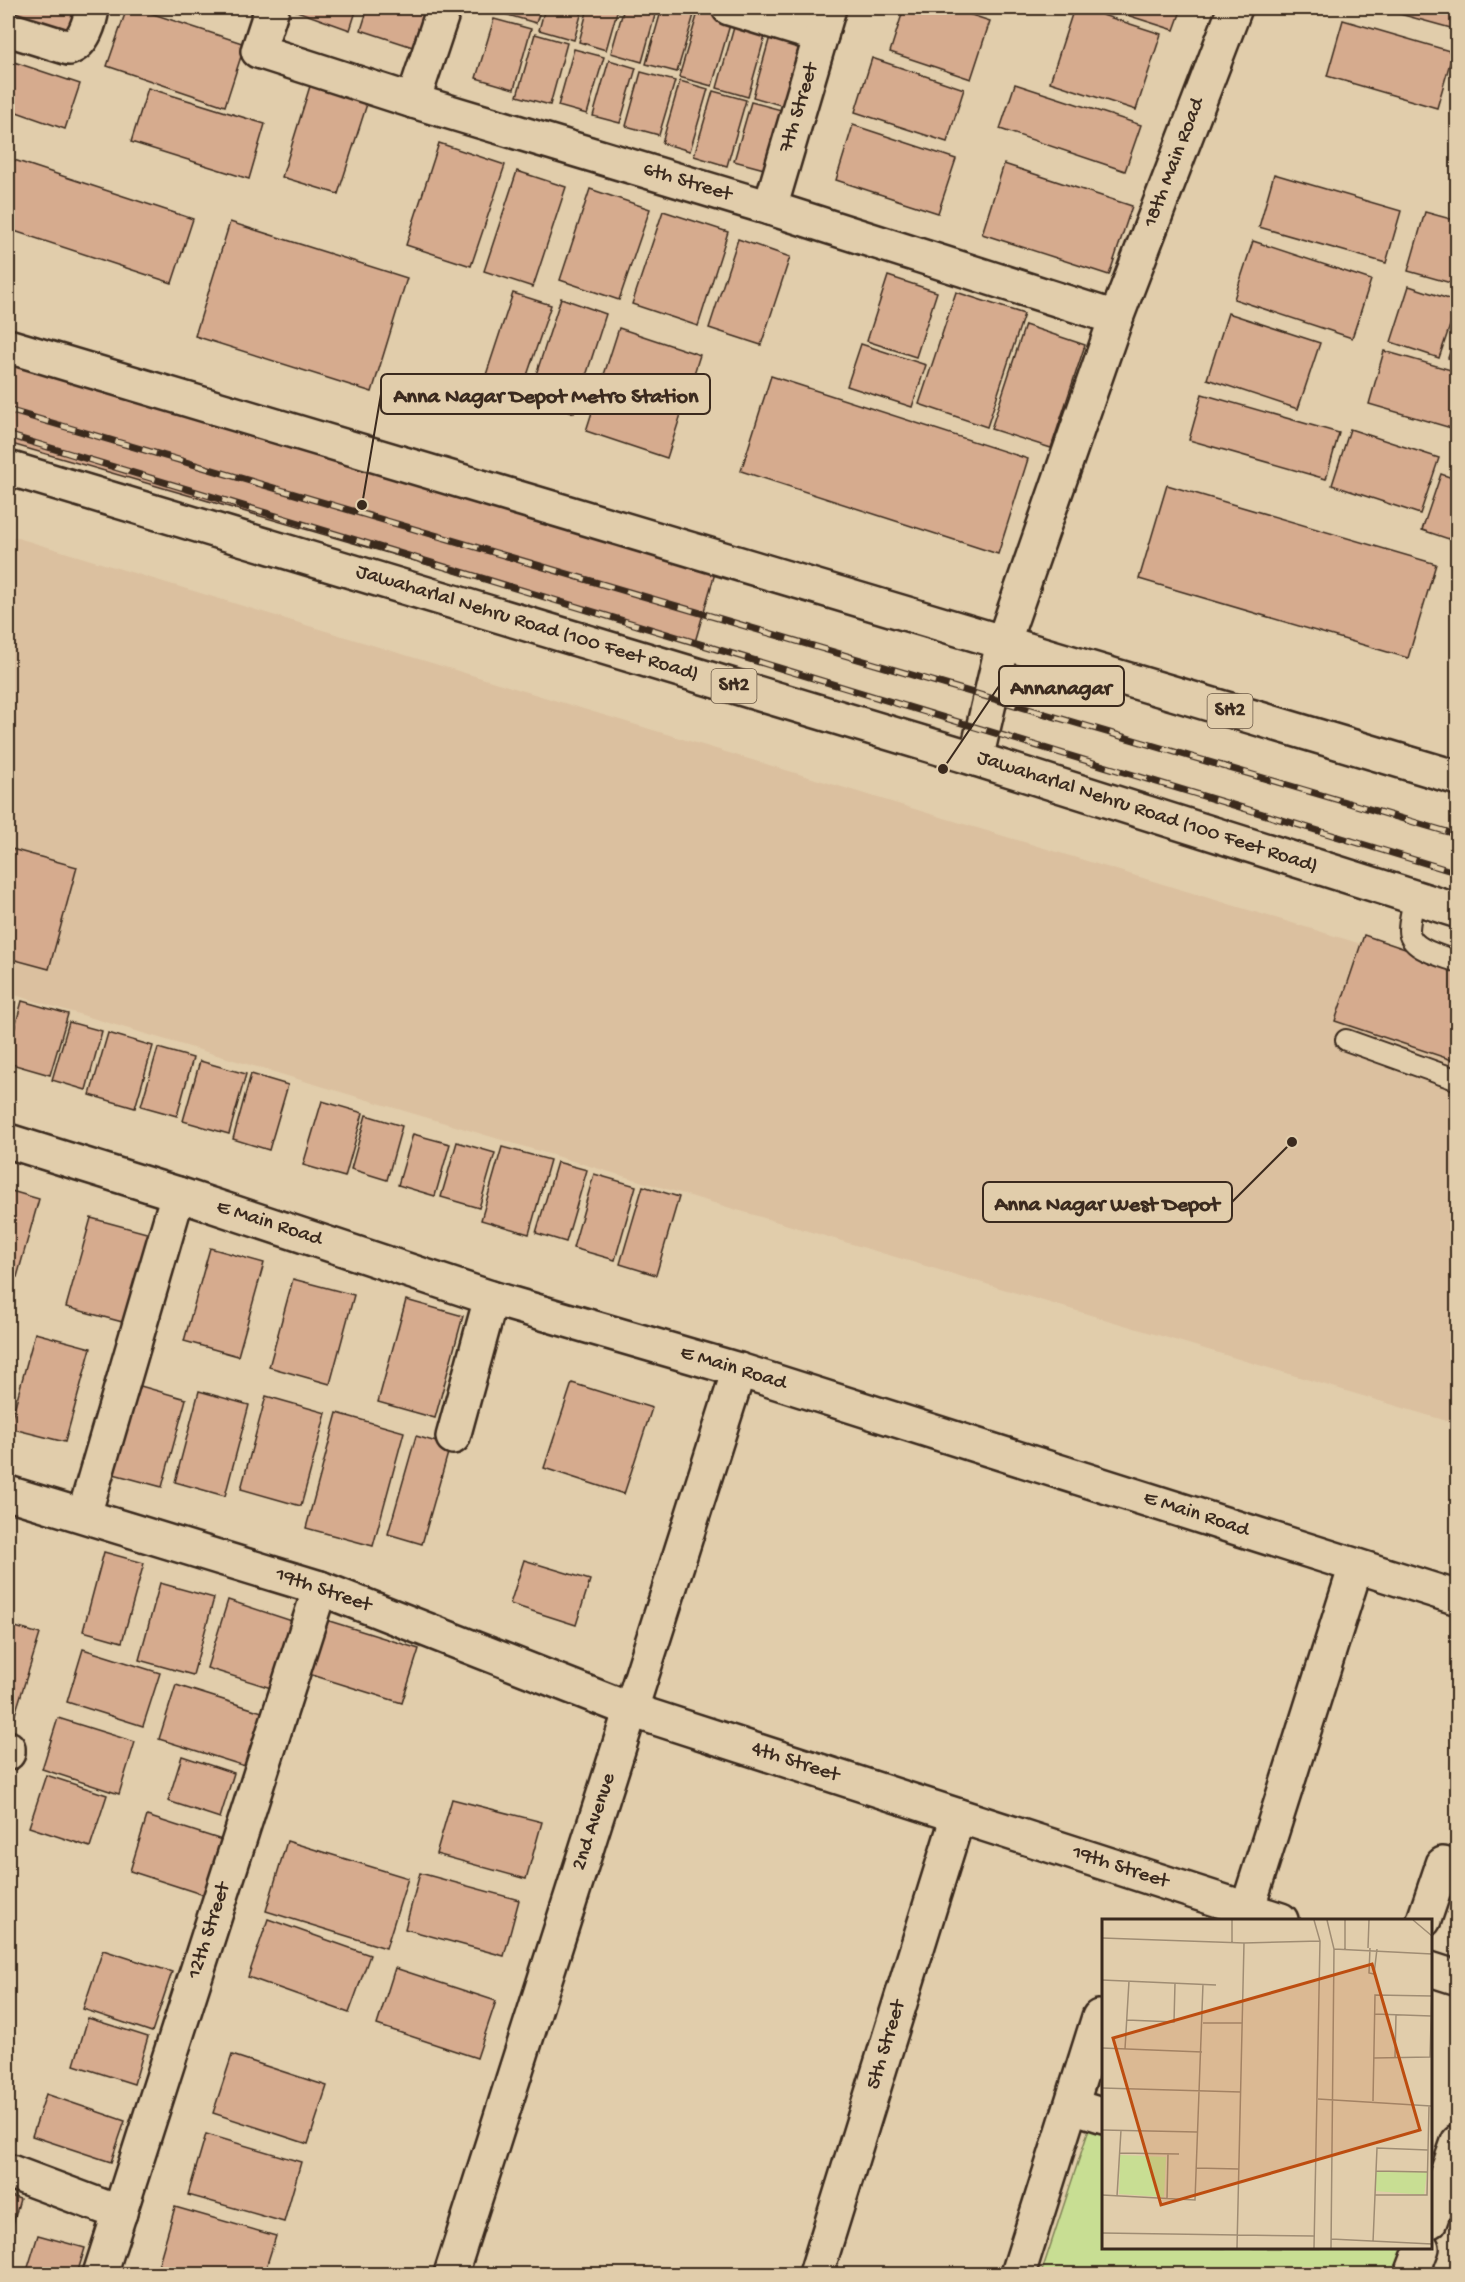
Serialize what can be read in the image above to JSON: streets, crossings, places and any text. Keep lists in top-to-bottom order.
{
  "streets": {
    "street": [
      "7th Street",
      "18th Main Road",
      "6th Street",
      "Jawaharlal Nehru Road (100 Feet Road)",
      "SH2",
      "E Main Road",
      "19th Street",
      "4th Street",
      "2nd Avenue",
      "12th Street",
      "5th Street"
    ]
  },
  "crossings": [
    ["7th Street", "6th Street"],
    ["18th Main Road", "6th Street"],
    ["18th Main Road", "Jawaharlal Nehru Road (100 Feet Road)"],
    ["18th Main Road", "SH2"],
    ["E Main Road", "2nd Avenue"],
    ["19th Street", "4th Street"],
    ["19th Street", "2nd Avenue"],
    ["19th Street", "12th Street"],
    ["19th Street", "5th Street"],
    ["4th Street", "2nd Avenue"],
    ["4th Street", "5th Street"]
  ],
  "places": ["Anna Nagar Depot Metro Station", "Annanagar", "Anna Nagar West Depot"]
}
